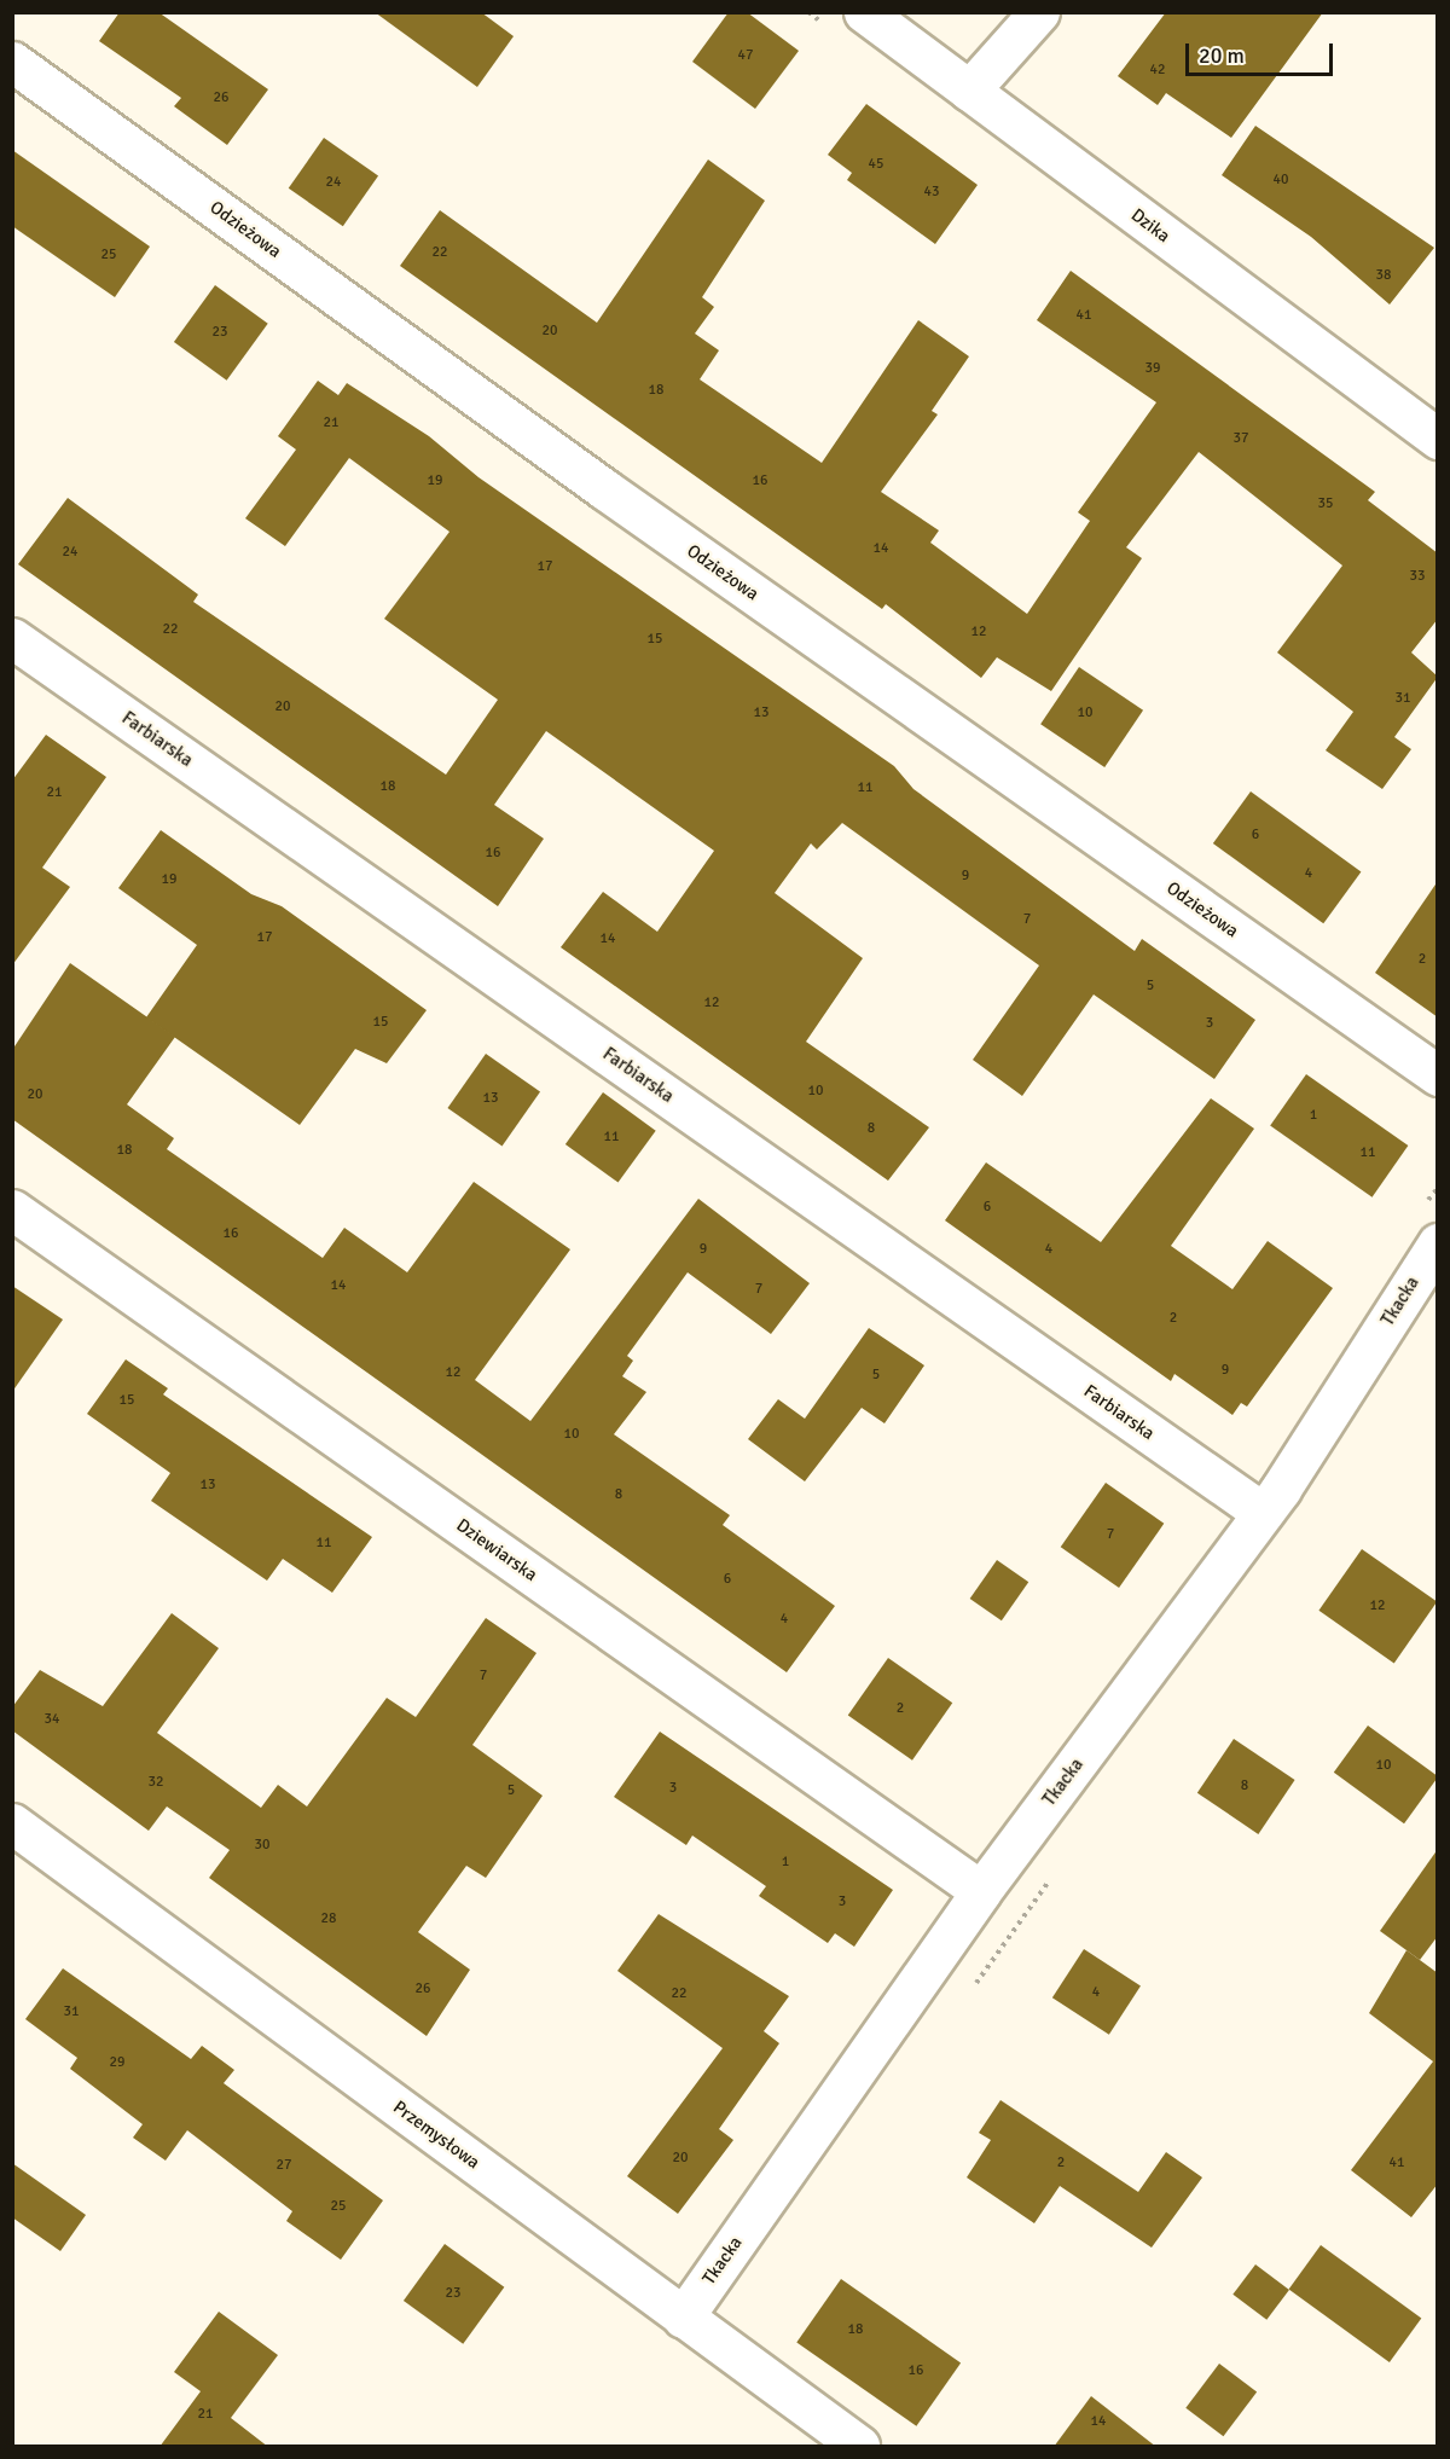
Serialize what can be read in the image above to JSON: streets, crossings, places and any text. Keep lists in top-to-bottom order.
{
  "streets": {
    "street": [
      "Dzika",
      "Odzieżowa",
      "Farbiarska",
      "Tkacka",
      "Dziewiarska",
      "Przemysłowa"
    ]
  },
  "crossings": [
    ["Farbiarska", "Tkacka"],
    ["Tkacka", "Dziewiarska"],
    ["Tkacka", "Przemysłowa"]
  ],
  "house_numbers": [
    "47",
    "42",
    "26",
    "45",
    "40",
    "24",
    "43",
    "22",
    "25",
    "38",
    "41",
    "20",
    "23",
    "39",
    "18",
    "21",
    "37",
    "19",
    "16",
    "35",
    "14",
    "24",
    "17",
    "33",
    "22",
    "12",
    "15",
    "31",
    "20",
    "13",
    "10",
    "18",
    "11",
    "21",
    "6",
    "16",
    "4",
    "9",
    "19",
    "7",
    "17",
    "14",
    "2",
    "5",
    "12",
    "15",
    "3",
    "10",
    "20",
    "13",
    "1",
    "8",
    "11",
    "18",
    "11",
    "6",
    "16",
    "9",
    "4",
    "14",
    "7",
    "2",
    "9",
    "12",
    "5",
    "15",
    "10",
    "13",
    "8",
    "7",
    "11",
    "6",
    "12",
    "4",
    "7",
    "2",
    "34",
    "10",
    "32",
    "8",
    "3",
    "5",
    "30",
    "1",
    "3",
    "28",
    "26",
    "4",
    "22",
    "31",
    "29",
    "20",
    "2",
    "41",
    "27",
    "25",
    "23",
    "18",
    "16",
    "21",
    "14"
  ],
  "scale_bar": "20 m"
}
